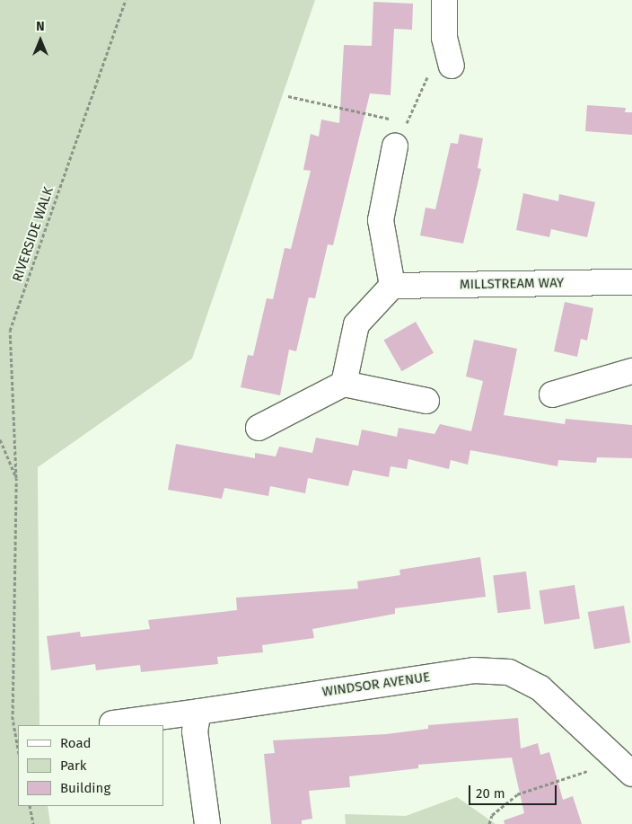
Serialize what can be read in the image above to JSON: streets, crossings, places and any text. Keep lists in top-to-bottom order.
{
  "streets": {
    "street": ["MILLSTREAM WAY", "WINDSOR AVENUE"],
    "path": ["RIVERSIDE WALK"]
  },
  "legend": ["Road", "Park", "Building"],
  "scale_bar": "20 m",
  "north": "top"
}
